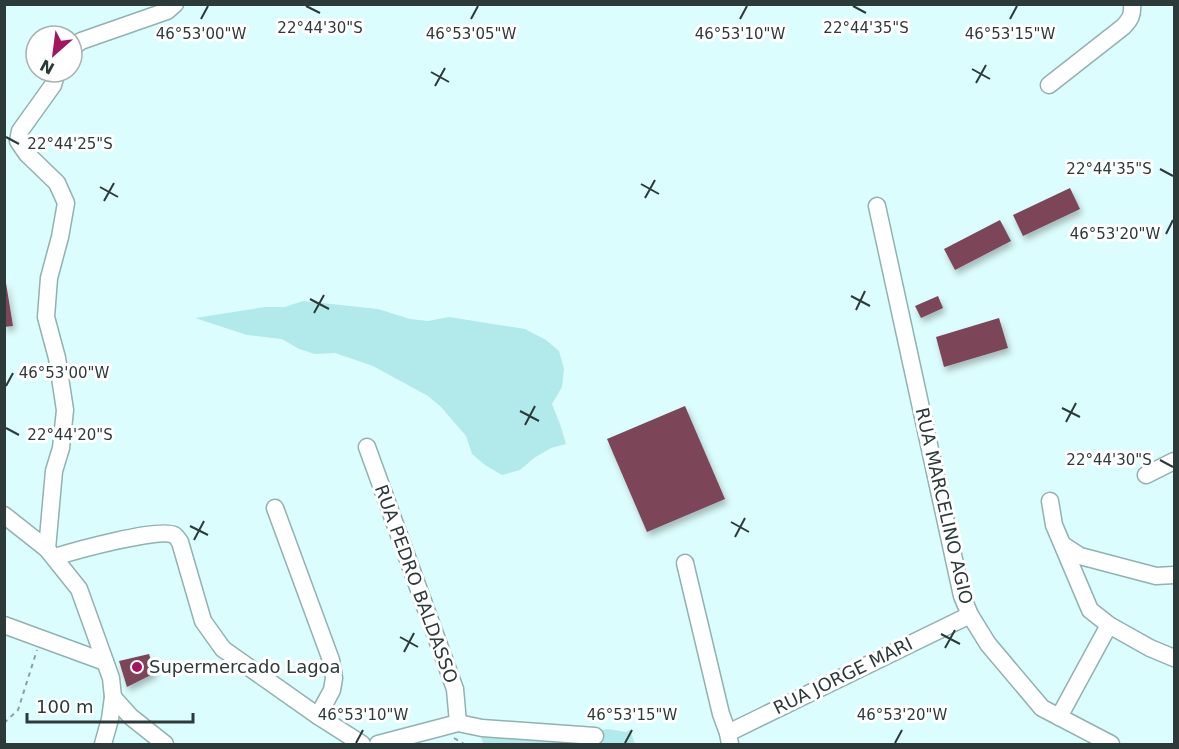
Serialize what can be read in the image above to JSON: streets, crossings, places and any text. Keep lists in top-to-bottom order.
{
  "streets": {
    "street": ["RUA MARCELINO AGIO", "RUA PEDRO BALDASSO", "RUA JORGE MARI"]
  },
  "crossings": [
    ["RUA MARCELINO AGIO", "RUA JORGE MARI"]
  ],
  "places": ["Supermercado Lagoa"],
  "scale_bar": "100 m",
  "north": "bottom left",
  "coordinates": [
    "22°44'30\"S",
    "22°44'35\"S",
    "46°53'00\"W",
    "46°53'05\"W",
    "46°53'10\"W",
    "46°53'15\"W",
    "22°44'25\"S",
    "46°53'20\"W",
    "22°44'20\"S"
  ]
}
